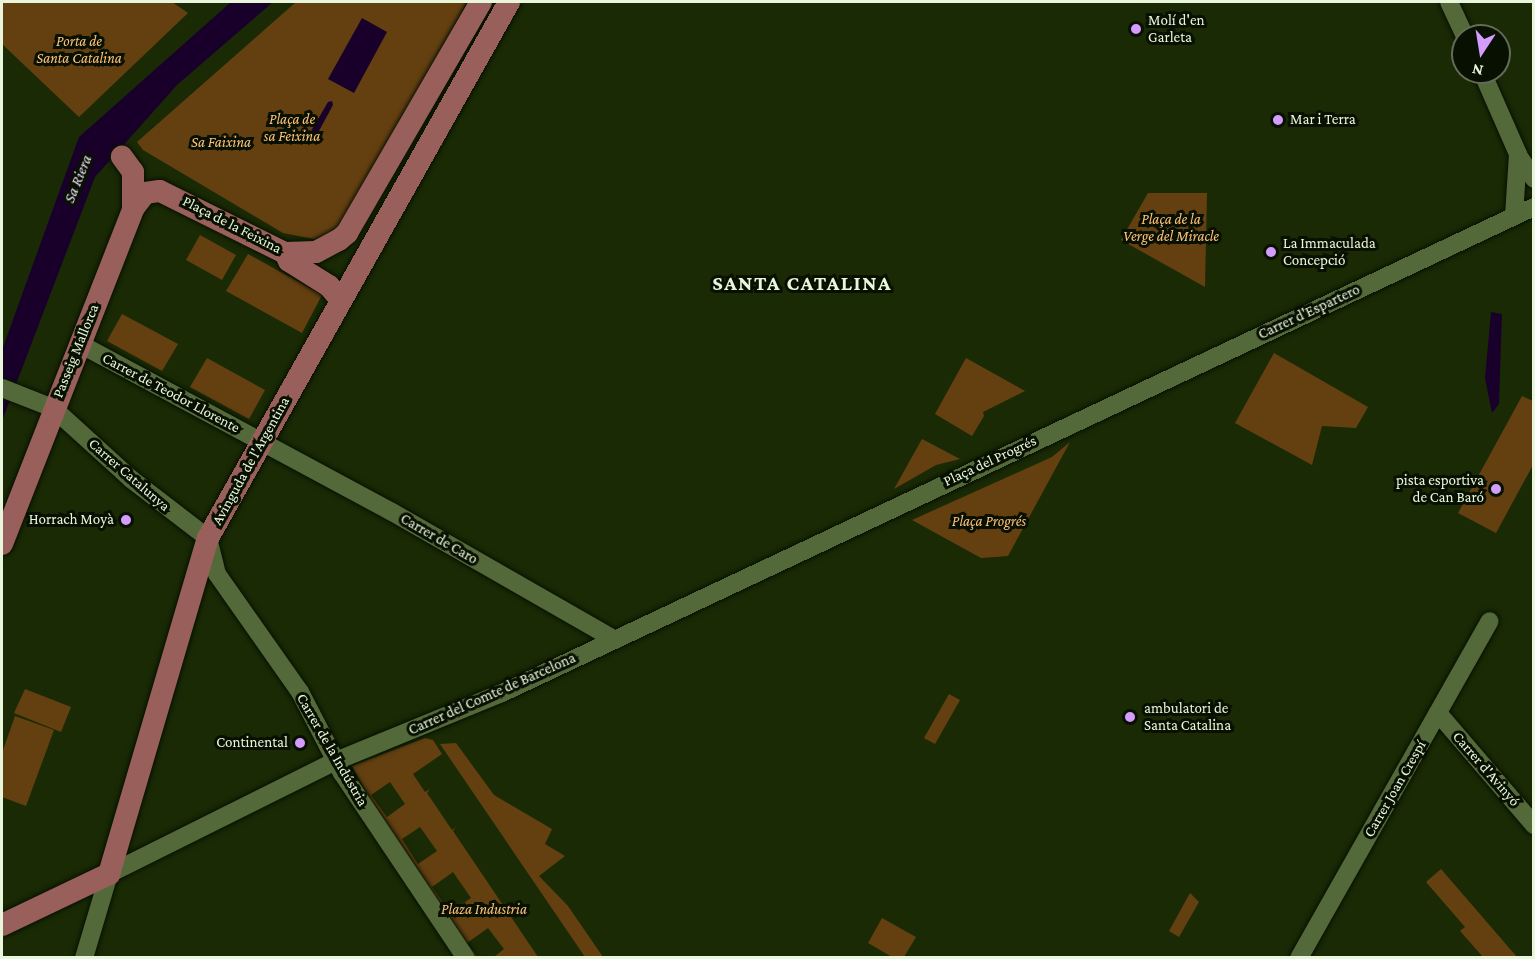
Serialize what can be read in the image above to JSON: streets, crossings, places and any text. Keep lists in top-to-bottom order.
{
  "streets": {
    "main road": ["Plaça de la Feixina", "Passeig Mallorca", "Avinguda de l'Argentina"],
    "street": [
      "Carrer d'Espartero",
      "Carrer de Teodor Llorente",
      "Plaça del Progrés",
      "Carrer Catalunya",
      "Carrer de Caro",
      "Carrer del Comte de Barcelona",
      "Carrer de la Indústria",
      "Carrer d'Avinyó",
      "Carrer Joan Crespí"
    ]
  },
  "crossings": [
    ["Plaça de la Feixina", "Passeig Mallorca"],
    ["Carrer d'Espartero", "Plaça del Progrés"],
    ["Passeig Mallorca", "Carrer de Teodor Llorente"],
    ["Passeig Mallorca", "Carrer Catalunya"],
    ["Carrer de Teodor Llorente", "Avinguda de l'Argentina"],
    ["Carrer de Teodor Llorente", "Carrer de Caro"],
    ["Avinguda de l'Argentina", "Carrer Catalunya"],
    ["Avinguda de l'Argentina", "Carrer de Caro"],
    ["Avinguda de l'Argentina", "Carrer del Comte de Barcelona"],
    ["Avinguda de l'Argentina", "Carrer de la Indústria"],
    ["Plaça del Progrés", "Carrer del Comte de Barcelona"],
    ["Carrer Catalunya", "Carrer de la Indústria"],
    ["Carrer de Caro", "Carrer del Comte de Barcelona"],
    ["Carrer del Comte de Barcelona", "Carrer de la Indústria"],
    ["Carrer d'Avinyó", "Carrer Joan Crespí"]
  ],
  "districts": ["SANTA CATALINA"],
  "water": ["Sa Riera"],
  "parks": [
    "Porta de Santa Catalina",
    "Plaça de sa Feixina",
    "Sa Faixina",
    "Plaça de la Verge del Miracle",
    "Plaça Progrés",
    "Plaza Industria"
  ],
  "places": [
    "Molí d'en Garleta",
    "Mar i Terra",
    "La Immaculada Concepció",
    "pista esportiva de Can Baró",
    "Horrach Moyà",
    "ambulatori de Santa Catalina",
    "Continental"
  ],
  "north": "bottom"
}
